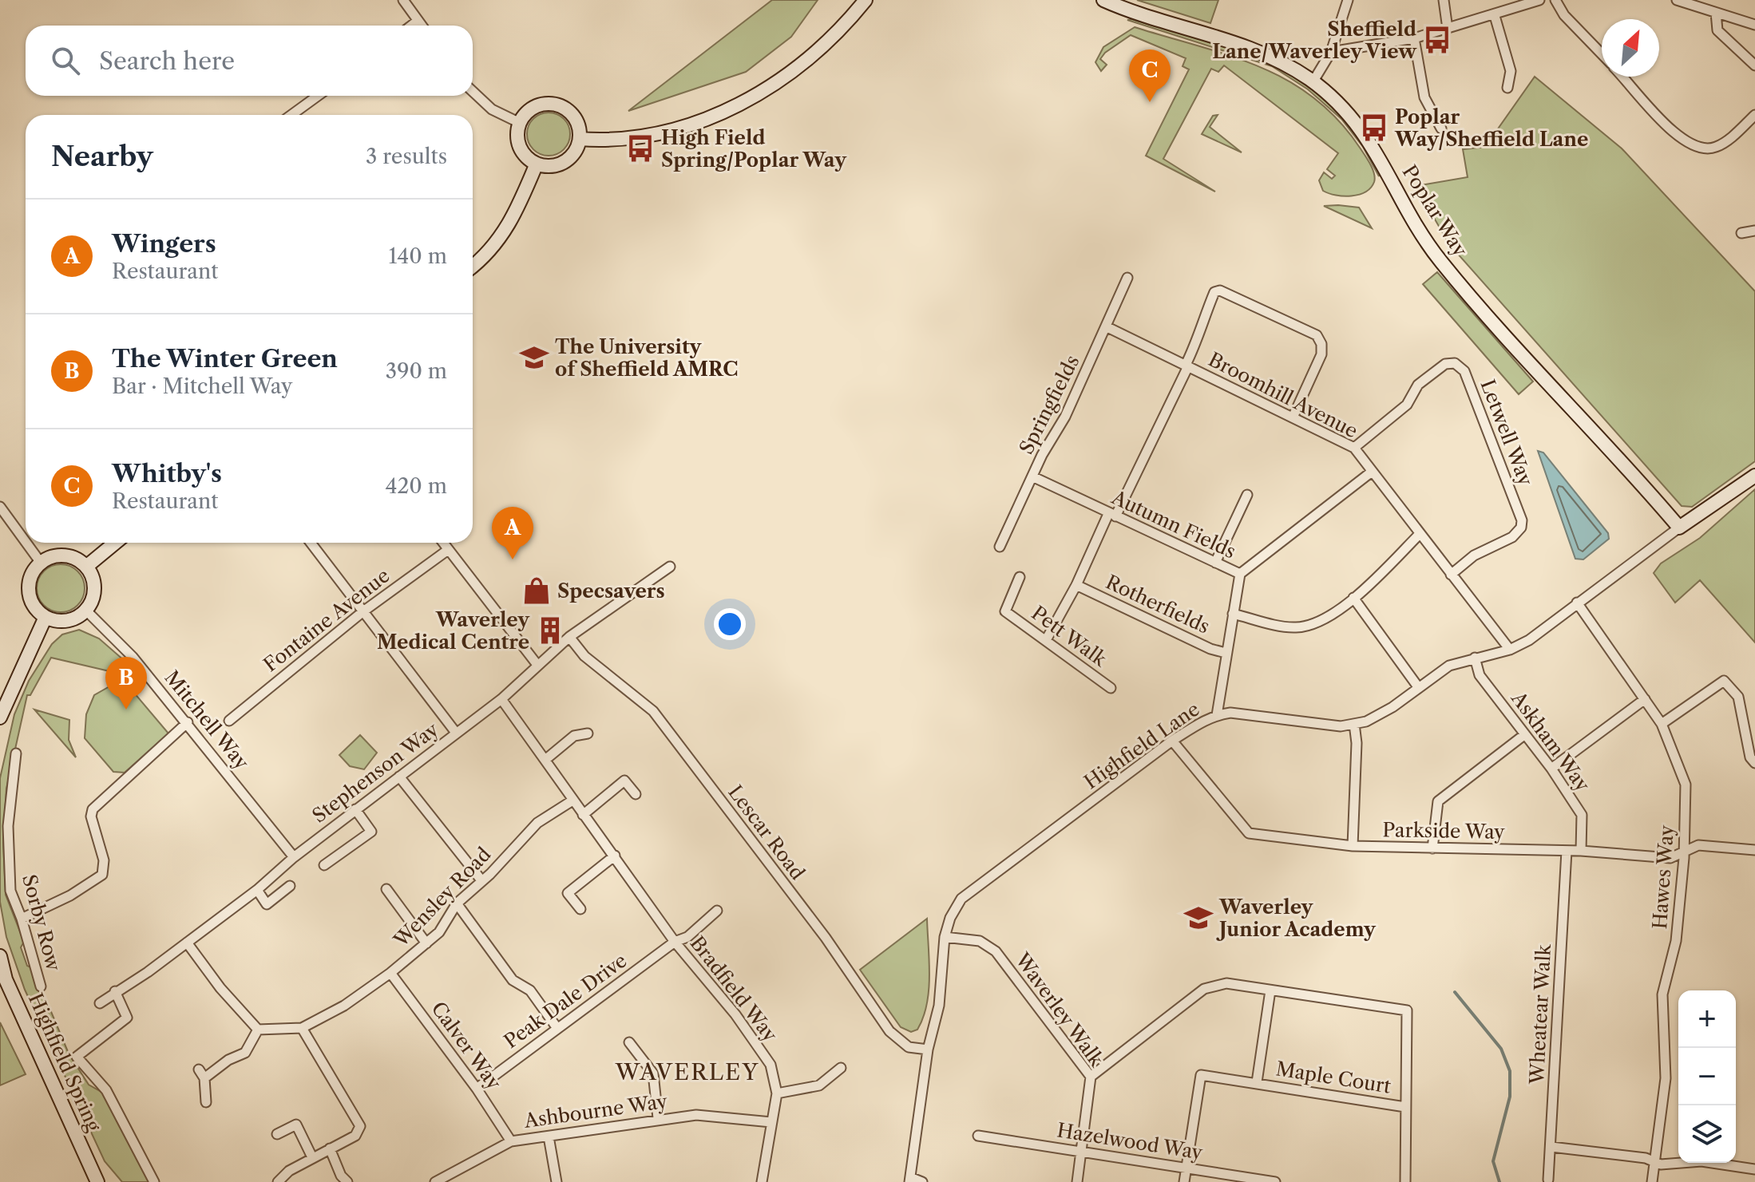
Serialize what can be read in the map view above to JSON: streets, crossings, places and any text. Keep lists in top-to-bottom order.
{
  "streets": {
    "main road": ["Poplar Way", "Highfield Spring"],
    "street": [
      "Broomhill Avenue",
      "Springfields",
      "Letwell Way",
      "Autumn Fields",
      "Rotherfields",
      "Fontaine Avenue",
      "Pett Walk",
      "Mitchell Way",
      "Askham Way",
      "Highfield Lane",
      "Stephenson Way",
      "Parkside Way",
      "Lescar Road",
      "Hawes Way",
      "Wensley Road",
      "Sorby Row",
      "Bradfield Way",
      "Peak Dale Drive",
      "Waverley Walk",
      "Wheatear Walk",
      "Calver Way",
      "Maple Court",
      "Ashbourne Way",
      "Hazelwood Way"
    ]
  },
  "crossings": [
    ["Poplar Way", "Highfield Lane"],
    ["Broomhill Avenue", "Springfields"],
    ["Broomhill Avenue", "Letwell Way"],
    ["Broomhill Avenue", "Highfield Lane"],
    ["Springfields", "Autumn Fields"],
    ["Autumn Fields", "Rotherfields"],
    ["Autumn Fields", "Highfield Lane"],
    ["Mitchell Way", "Stephenson Way"],
    ["Askham Way", "Highfield Lane"],
    ["Askham Way", "Parkside Way"],
    ["Highfield Lane", "Parkside Way"],
    ["Highfield Lane", "Lescar Road"],
    ["Highfield Lane", "Hawes Way"],
    ["Highfield Lane", "Waverley Walk"],
    ["Stephenson Way", "Lescar Road"],
    ["Stephenson Way", "Bradfield Way"],
    ["Parkside Way", "Hawes Way"],
    ["Parkside Way", "Wheatear Walk"],
    ["Wensley Road", "Bradfield Way"],
    ["Wensley Road", "Calver Way"],
    ["Bradfield Way", "Peak Dale Drive"],
    ["Bradfield Way", "Ashbourne Way"],
    ["Peak Dale Drive", "Calver Way"],
    ["Waverley Walk", "Hazelwood Way"],
    ["Calver Way", "Ashbourne Way"],
    ["Maple Court", "Hazelwood Way"]
  ],
  "districts": ["WAVERLEY"],
  "places": {
    "bus stop": ["Sheffield Lane/Waverley View", "Poplar Way/Sheffield Lane", "High Field Spring/Poplar Way"],
    "school or university": ["The University of Sheffield AMRC", "Waverley Junior Academy"],
    "shop": ["Specsavers"],
    "building": ["Waverley Medical Centre"]
  },
  "north": "top right",
  "page": {
    "search": "Search here",
    "pins": ["C", "A", "B"],
    "heading": ["Nearby", "3 results"],
    "list": [
      {
        "mark": "A",
        "name": "Wingers",
        "note": "Restaurant",
        "value": "140 m"
      },
      {
        "mark": "B",
        "name": "The Winter Green",
        "note": "Bar · Mitchell Way",
        "value": "390 m"
      },
      {
        "mark": "C",
        "name": "Whitby's",
        "note": "Restaurant",
        "value": "420 m"
      }
    ],
    "map_buttons": ["+", "−"]
  }
}
